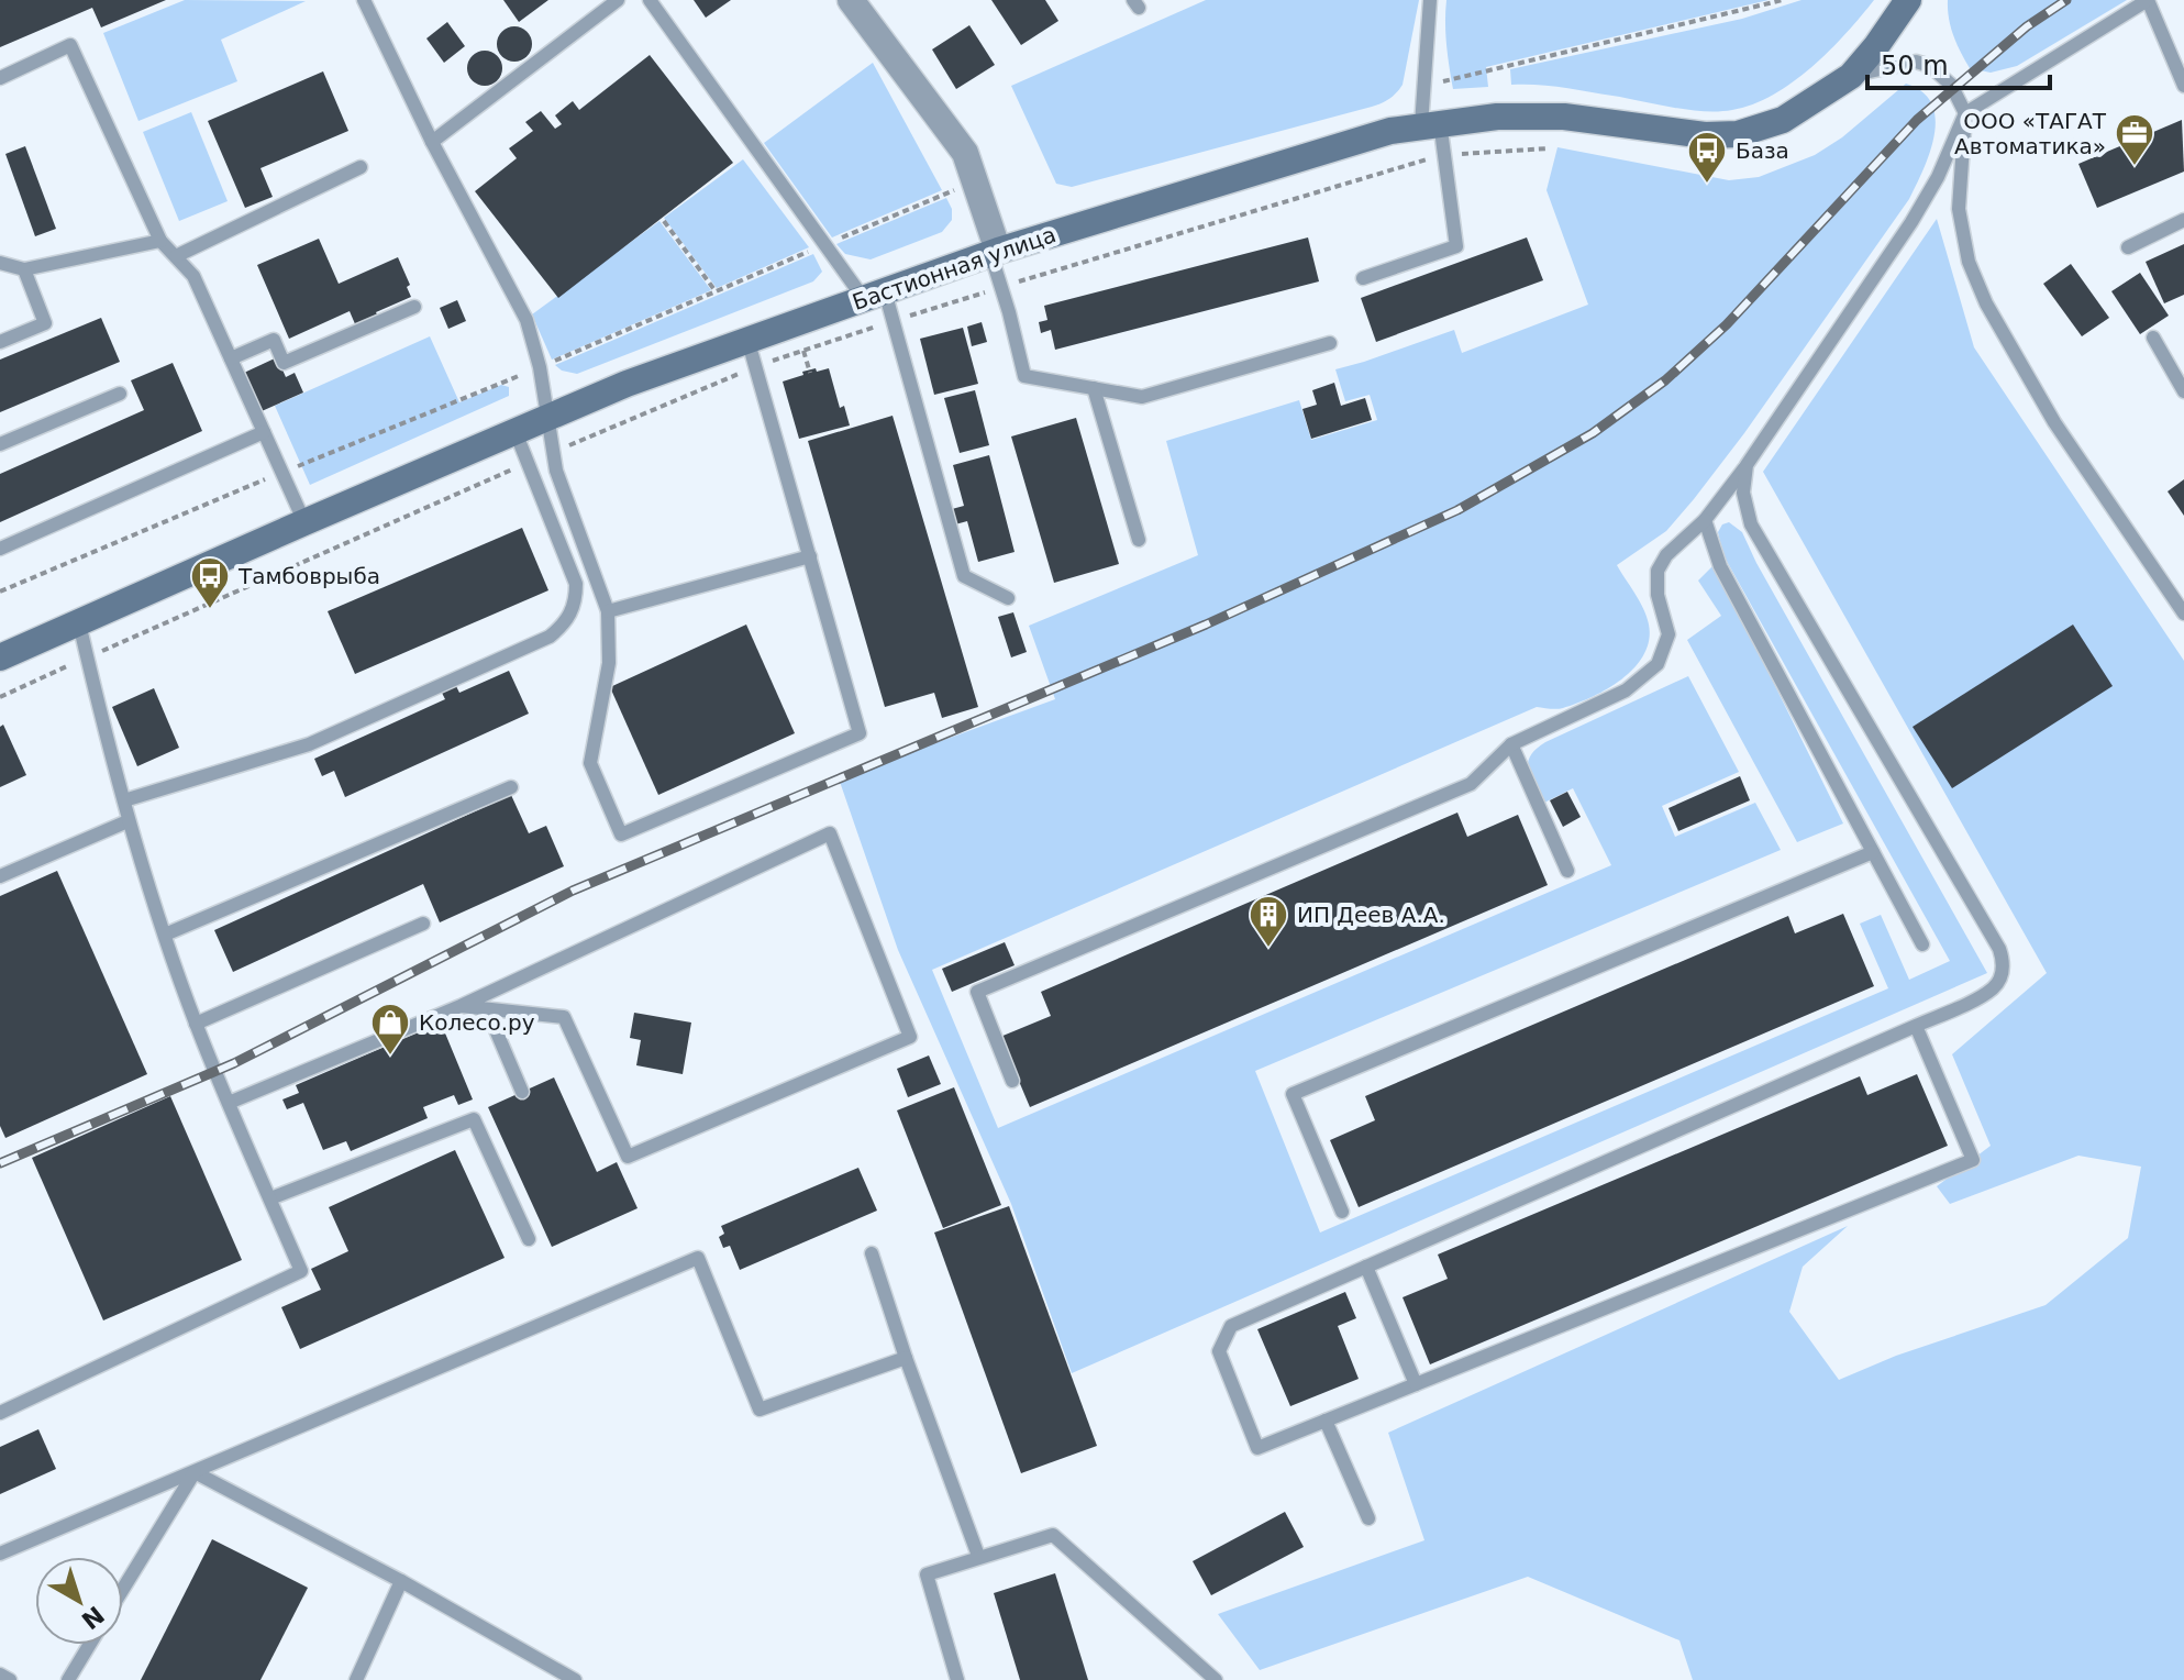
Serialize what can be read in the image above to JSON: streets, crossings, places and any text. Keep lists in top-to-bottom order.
{
  "streets": {
    "main road": ["Бастионная улица"]
  },
  "places": {
    "office": ["ООО «ТАГАТ Автоматика»"],
    "bus stop": ["База", "Тамбоврыба"],
    "building": ["ИП Деев А.А."],
    "shop": ["Колесо.ру"]
  },
  "scale_bar": "50 m",
  "north": "bottom right"
}
